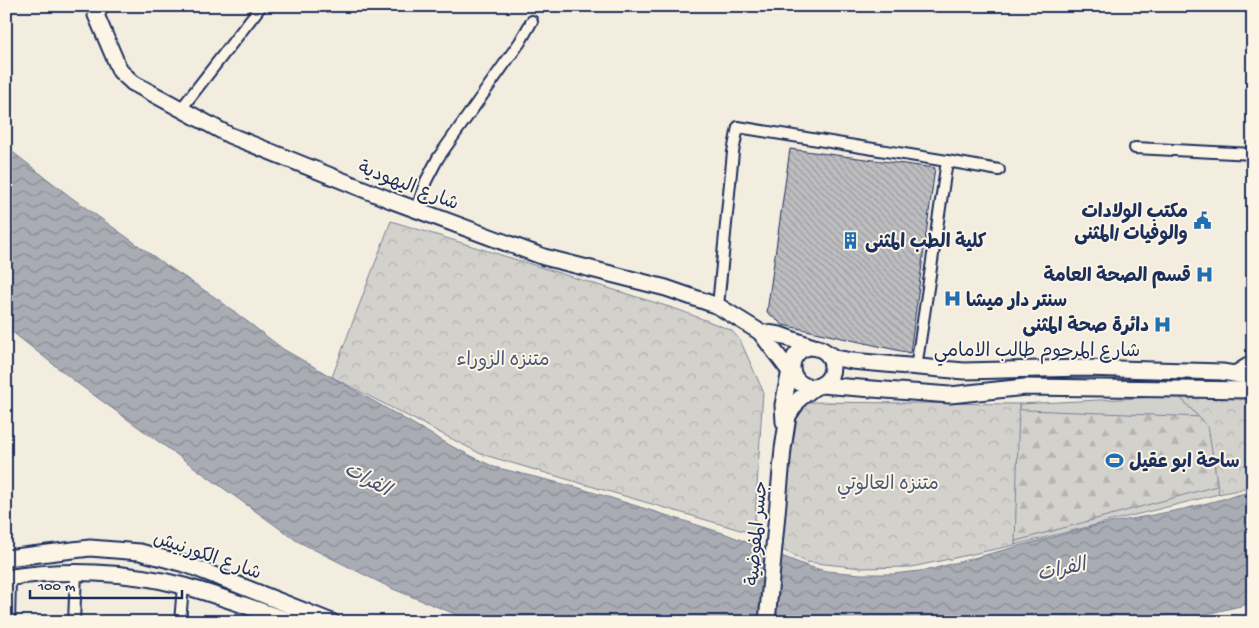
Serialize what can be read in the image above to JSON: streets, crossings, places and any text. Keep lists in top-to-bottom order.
{
  "streets": {
    "street": [
      "شارع اليهودية",
      "شارع المرحوم طالب الامامي",
      "جسر المفوضية",
      "شارع الكورنيش"
    ]
  },
  "crossings": [
    ["شارع اليهودية", "شارع المرحوم طالب الامامي"]
  ],
  "water": ["الفرات"],
  "parks": ["متنزه الزوراء", "متنزه العالوتي"],
  "places": {
    "public building": ["مكتب الولادات والوفيات /المثنى"],
    "building": ["كلية الطب المثنى"],
    "hospital": ["قسم الصحة العامة", "سنتر دار ميشا", "دائرة صحة المثنى"],
    "sports": ["ساحة ابو عقيل"]
  },
  "scale_bar": "100 m"
}
